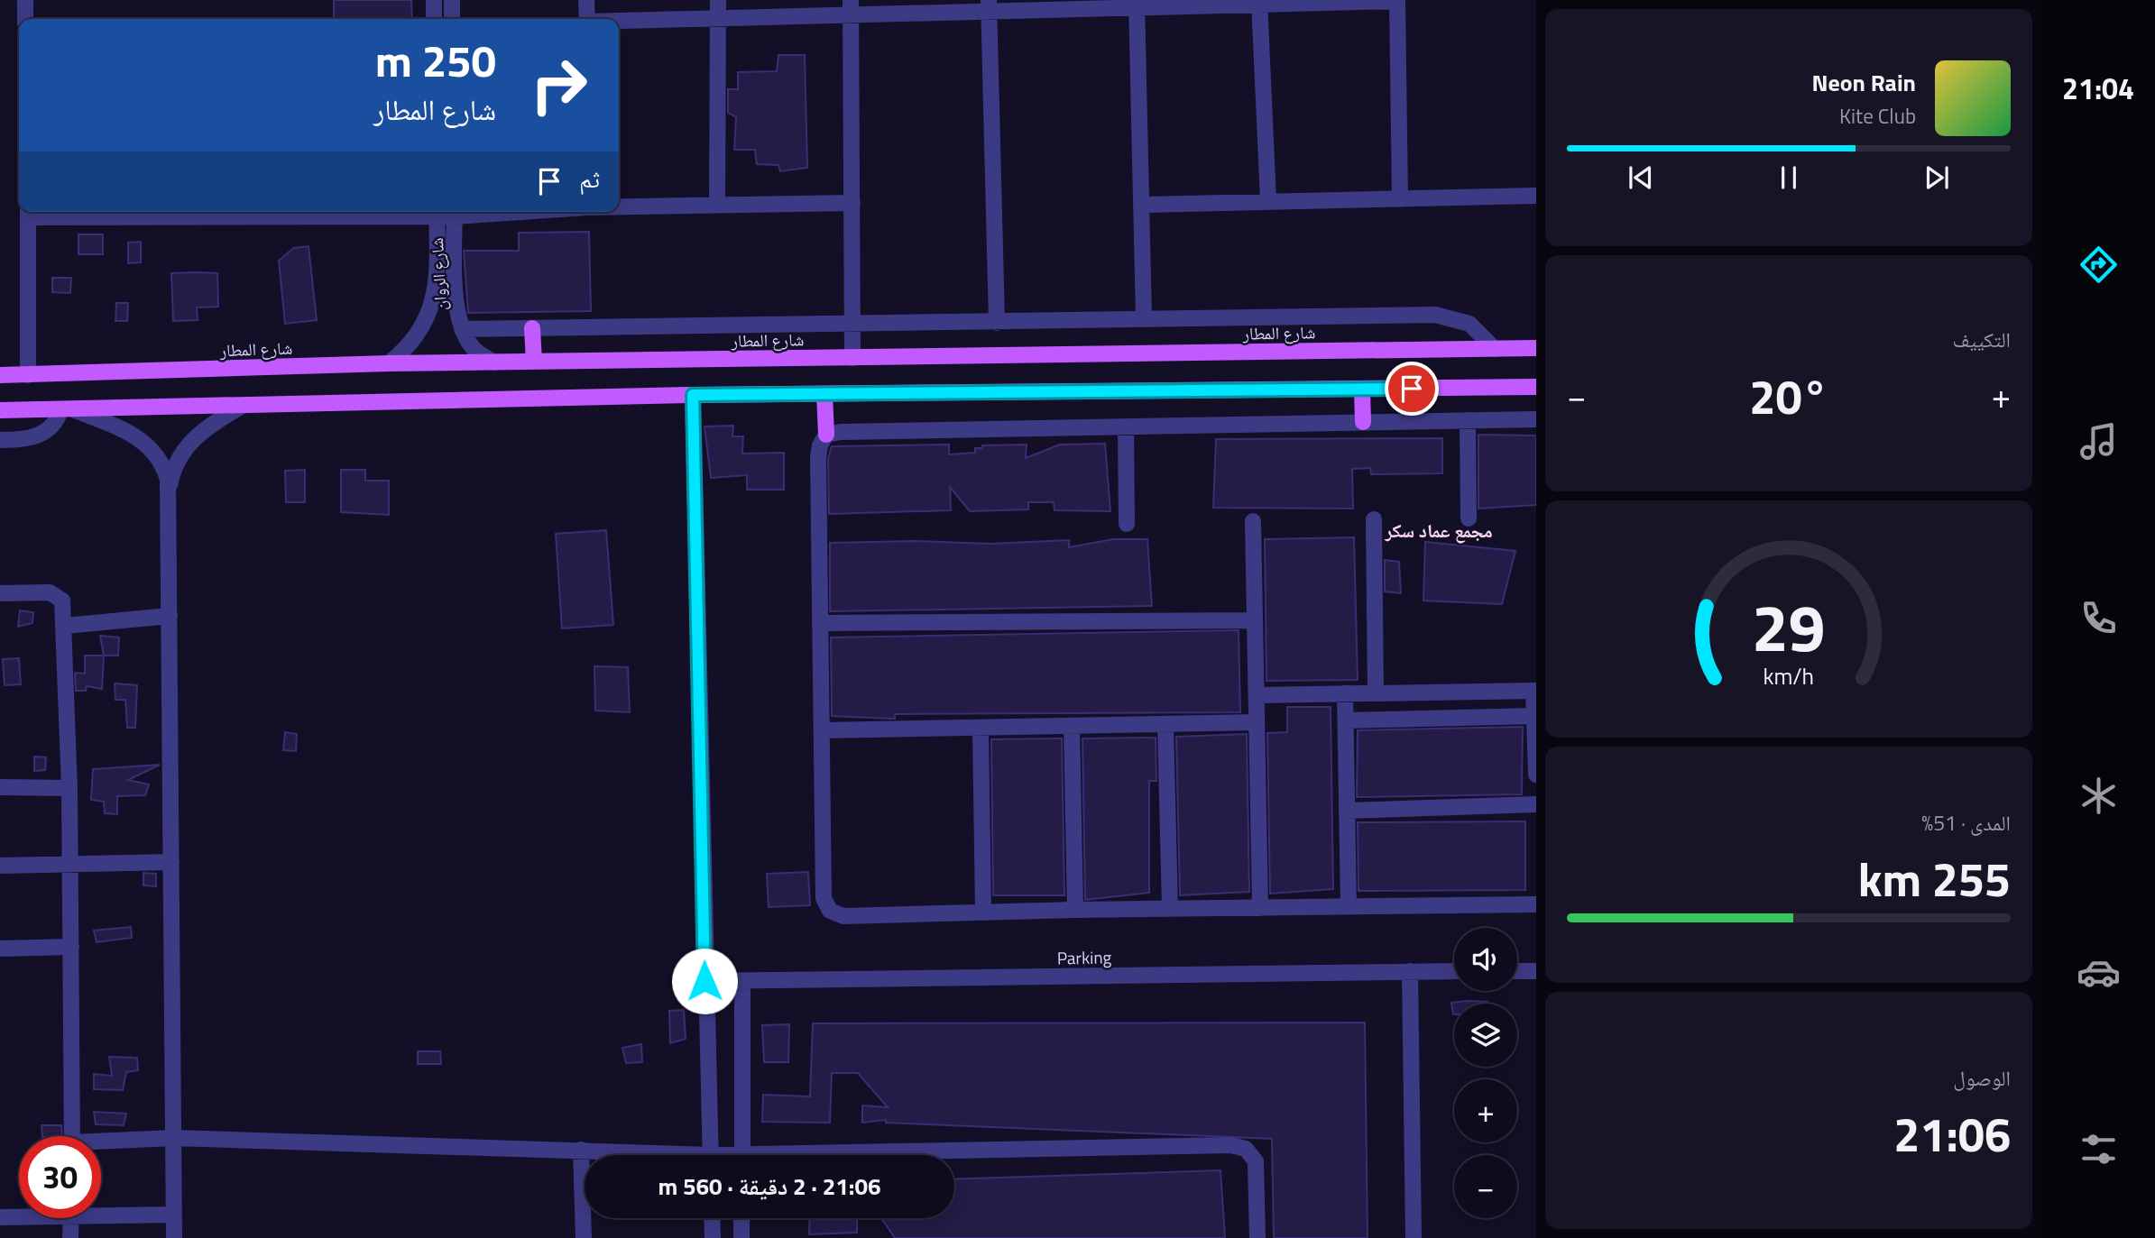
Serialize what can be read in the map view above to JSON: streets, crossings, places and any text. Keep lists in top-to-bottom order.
{
  "streets": {
    "main road": ["شارع المطار"],
    "street": ["شارع الروان", "Parking"]
  },
  "crossings": [
    ["شارع الروان", "شارع المطار"]
  ],
  "districts": ["مجمع عماد سكر"],
  "page": {
    "tabs": "21:04",
    "turn": ["250 m", "شارع المطار"],
    "song": ["Neon Rain", "Kite Club"],
    "then": "ثم",
    "tile": [
      "التكييف",
      ["المدى · 51%", "255 km"],
      ["الوصول", "21:06"]
    ],
    "heat": ["−", "20°", "+"],
    "map_buttons": ["+", "−"],
    "limit": "30",
    "trip": "21:06 · 2 دقيقة · 560 m",
    "gauge": ["29", "km/h"]
  }
}
